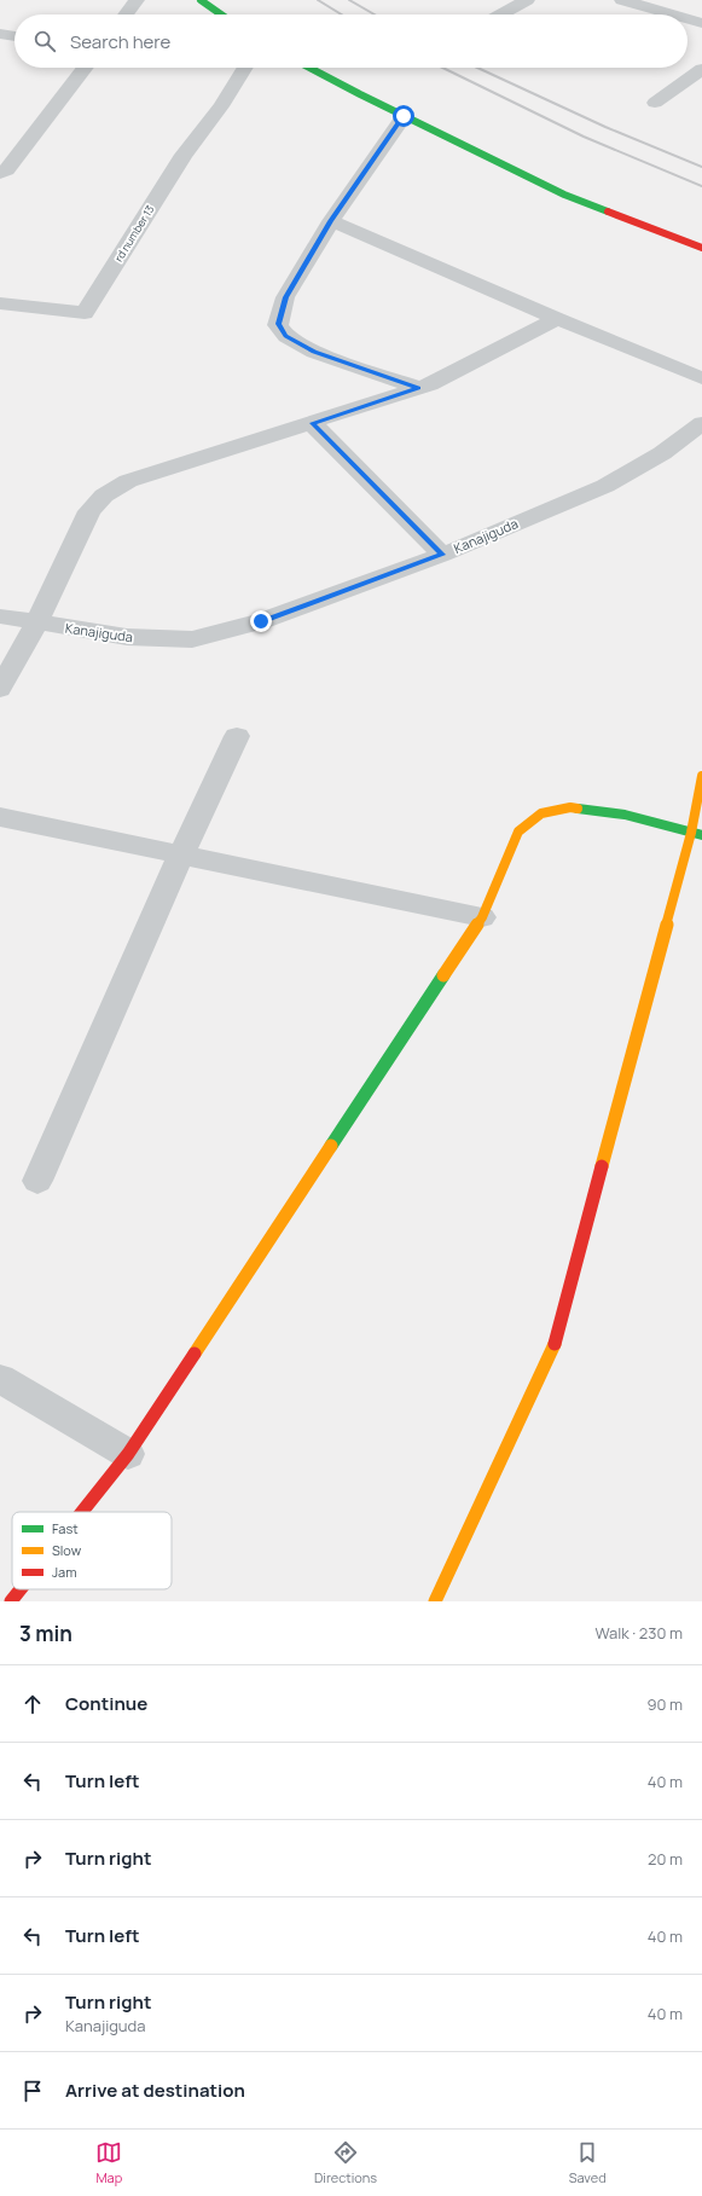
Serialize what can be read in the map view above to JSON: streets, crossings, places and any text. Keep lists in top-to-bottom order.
{
  "streets": {
    "street": ["rd number 13", "Kanajiguda"]
  },
  "legend": ["Fast", "Slow", "Jam"],
  "page": {
    "search": "Search here",
    "heading": ["3 min", "Walk · 230 m"],
    "list": [
      ["Continue", "90 m"],
      ["Turn left", "40 m"],
      ["Turn right", "20 m"],
      ["Turn left", "40 m"],
      ["Turn right", "Kanajiguda", "40 m"],
      "Arrive at destination"
    ],
    "nav": ["Map", "Directions", "Saved"]
  }
}
